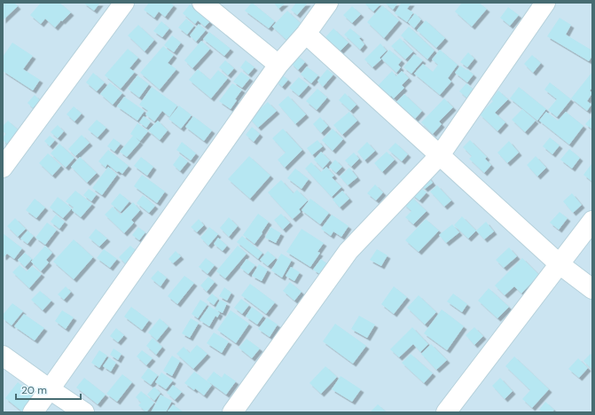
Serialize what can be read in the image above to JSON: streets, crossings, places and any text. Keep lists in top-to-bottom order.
{
  "scale_bar": "20 m"
}
